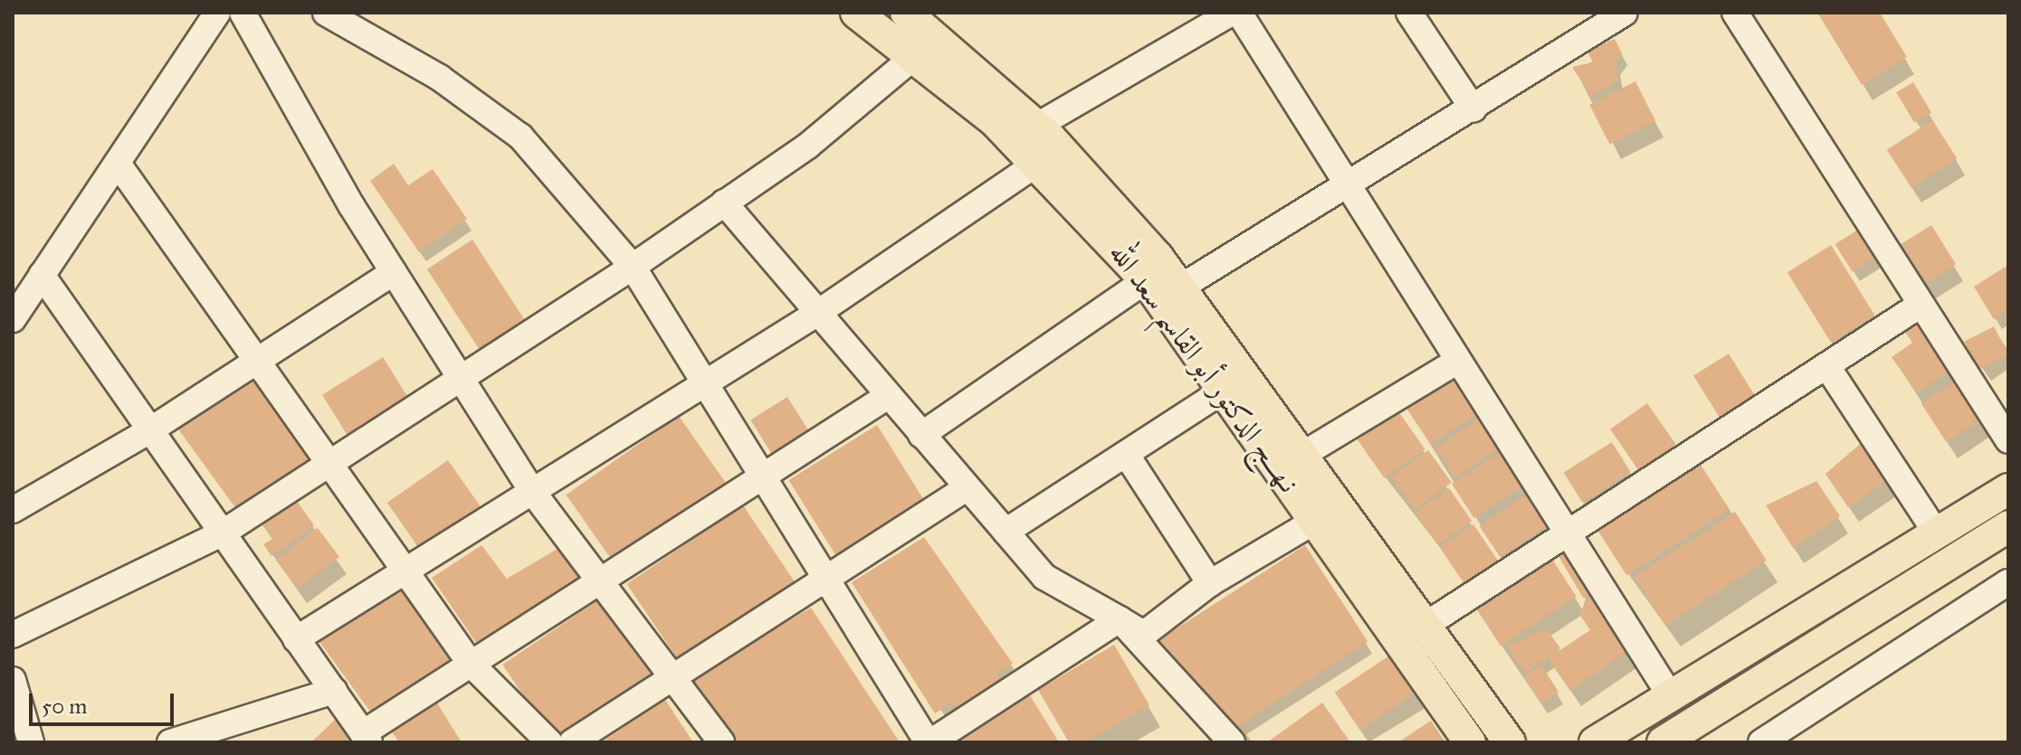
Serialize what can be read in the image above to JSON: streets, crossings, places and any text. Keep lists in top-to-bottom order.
{
  "streets": {
    "main road": ["نـهـــج الدكتور أبو القاسم سعد الله"]
  },
  "scale_bar": "50 m"
}
